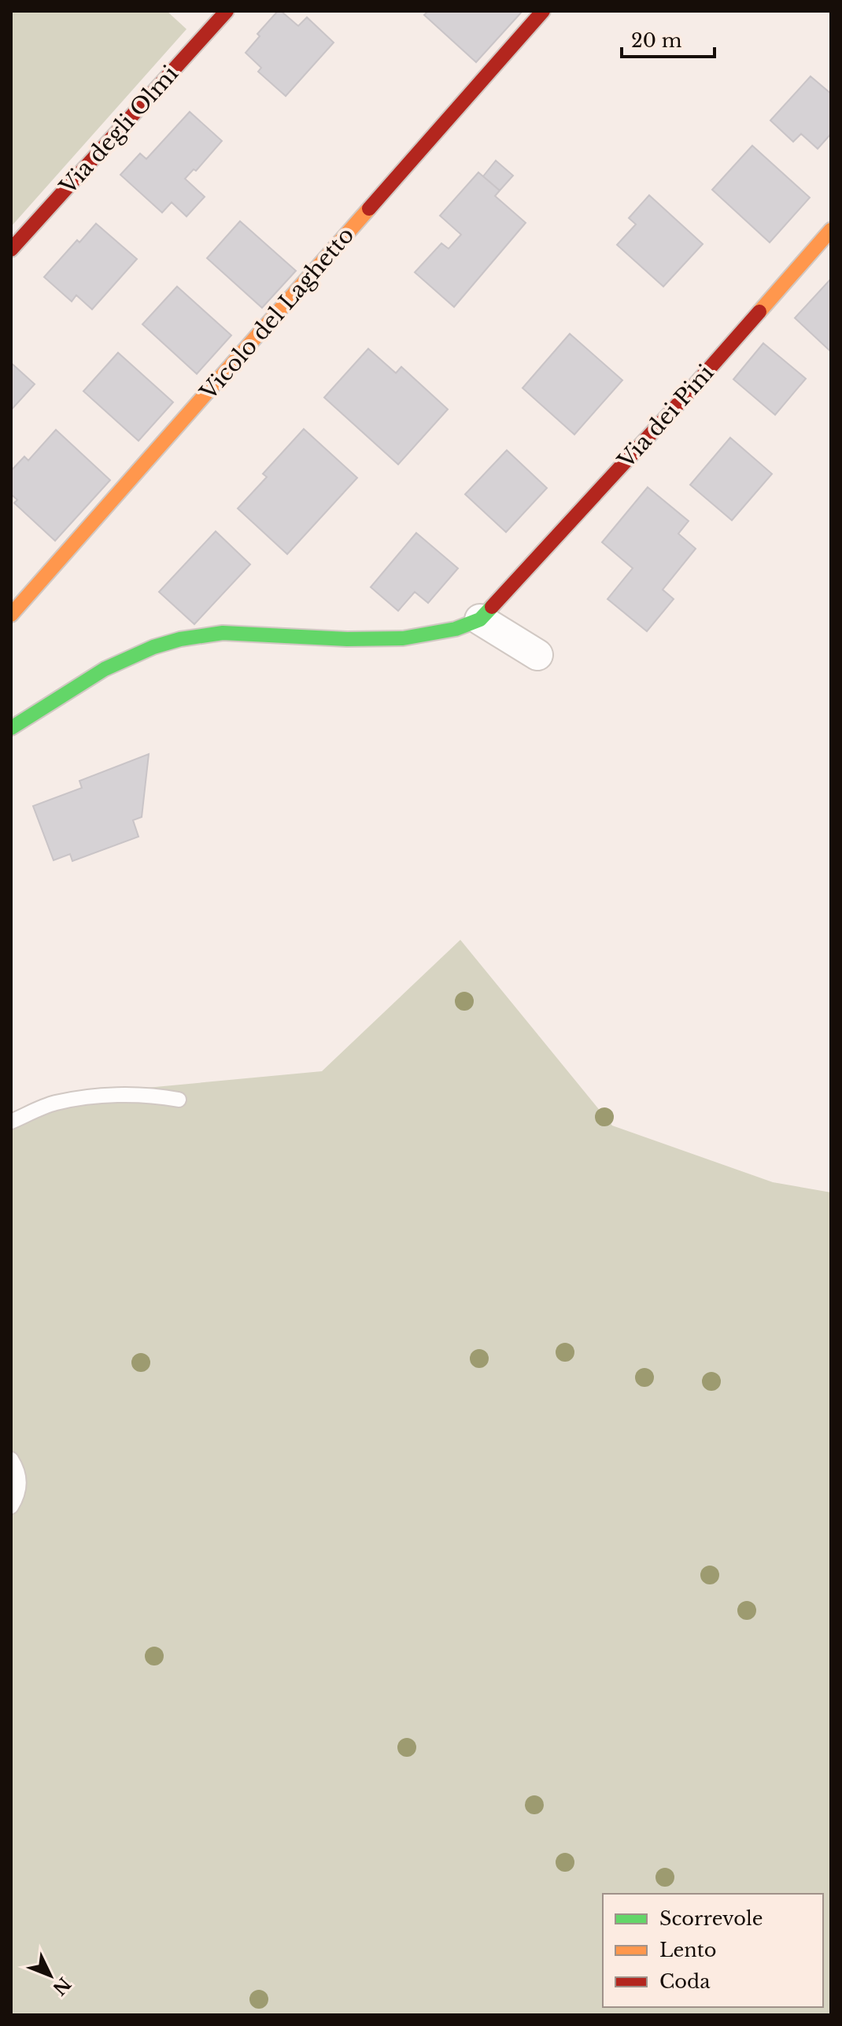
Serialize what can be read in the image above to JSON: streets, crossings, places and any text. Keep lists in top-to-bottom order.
{
  "streets": {
    "street": ["Via degli Olmi", "Vicolo del Laghetto", "Via dei Pini"]
  },
  "legend": ["Scorrevole", "Lento", "Coda"],
  "scale_bar": "20 m",
  "north": "bottom right"
}
